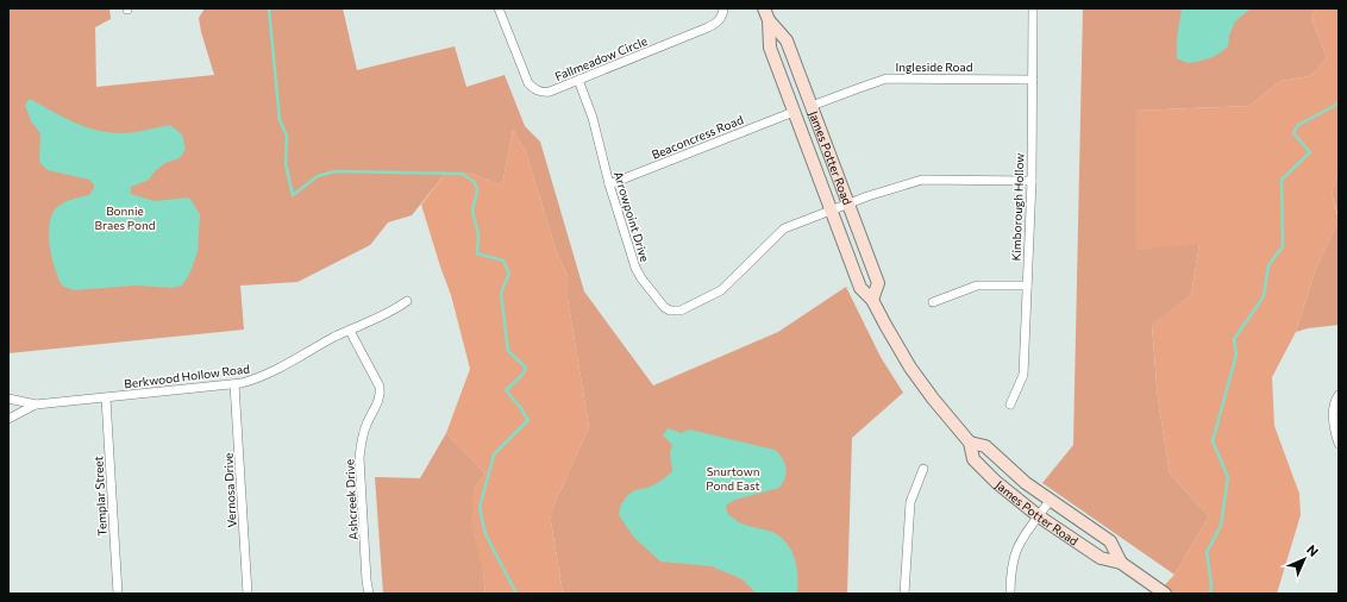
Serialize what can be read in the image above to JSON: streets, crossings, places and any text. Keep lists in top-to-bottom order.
{
  "streets": {
    "main road": ["James Potter Road"],
    "street": [
      "Fallmeadow Circle",
      "Ingleside Road",
      "Beaconcress Road",
      "Kimborough Hollow",
      "Arrowpoint Drive",
      "Berkwood Hollow Road",
      "Vernosa Drive",
      "Templar Street",
      "Ashcreek Drive"
    ]
  },
  "crossings": [
    ["Fallmeadow Circle", "Arrowpoint Drive"],
    ["Ingleside Road", "James Potter Road"],
    ["Ingleside Road", "Kimborough Hollow"],
    ["Beaconcress Road", "James Potter Road"],
    ["Beaconcress Road", "Arrowpoint Drive"],
    ["James Potter Road", "Arrowpoint Drive"],
    ["Kimborough Hollow", "Arrowpoint Drive"],
    ["Berkwood Hollow Road", "Vernosa Drive"],
    ["Berkwood Hollow Road", "Templar Street"],
    ["Berkwood Hollow Road", "Ashcreek Drive"]
  ],
  "parks": ["Bonnie Braes Pond", "Snurtown Pond East"],
  "north": "top right"
}
